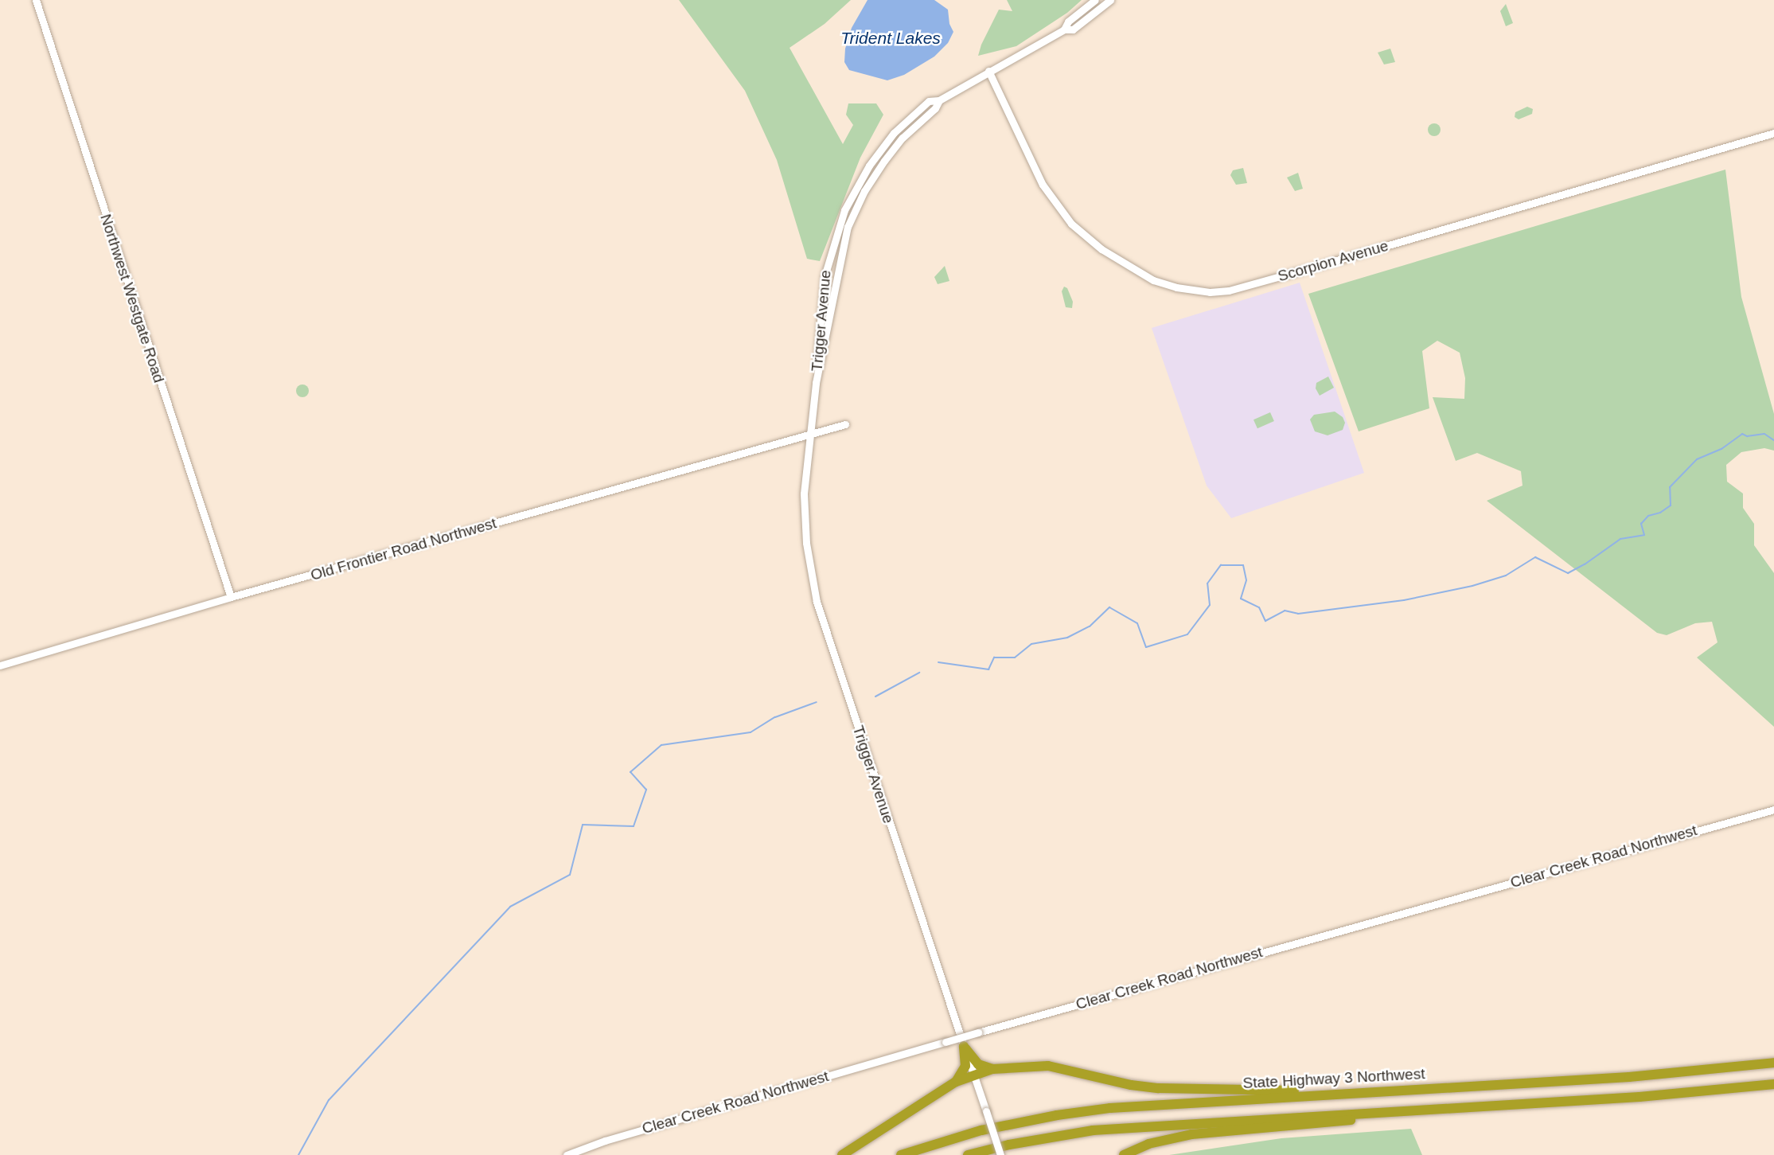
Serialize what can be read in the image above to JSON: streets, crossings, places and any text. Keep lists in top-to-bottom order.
{
  "streets": {
    "highway": ["State Highway 3 Northwest"],
    "main road": [
      "Scorpion Avenue",
      "Northwest Westgate Road",
      "Trigger Avenue",
      "Old Frontier Road Northwest",
      "Clear Creek Road Northwest"
    ]
  },
  "crossings": [
    ["Scorpion Avenue", "Trigger Avenue"],
    ["Northwest Westgate Road", "Old Frontier Road Northwest"],
    ["Trigger Avenue", "Old Frontier Road Northwest"]
  ],
  "water": ["Trident Lakes"]
}
